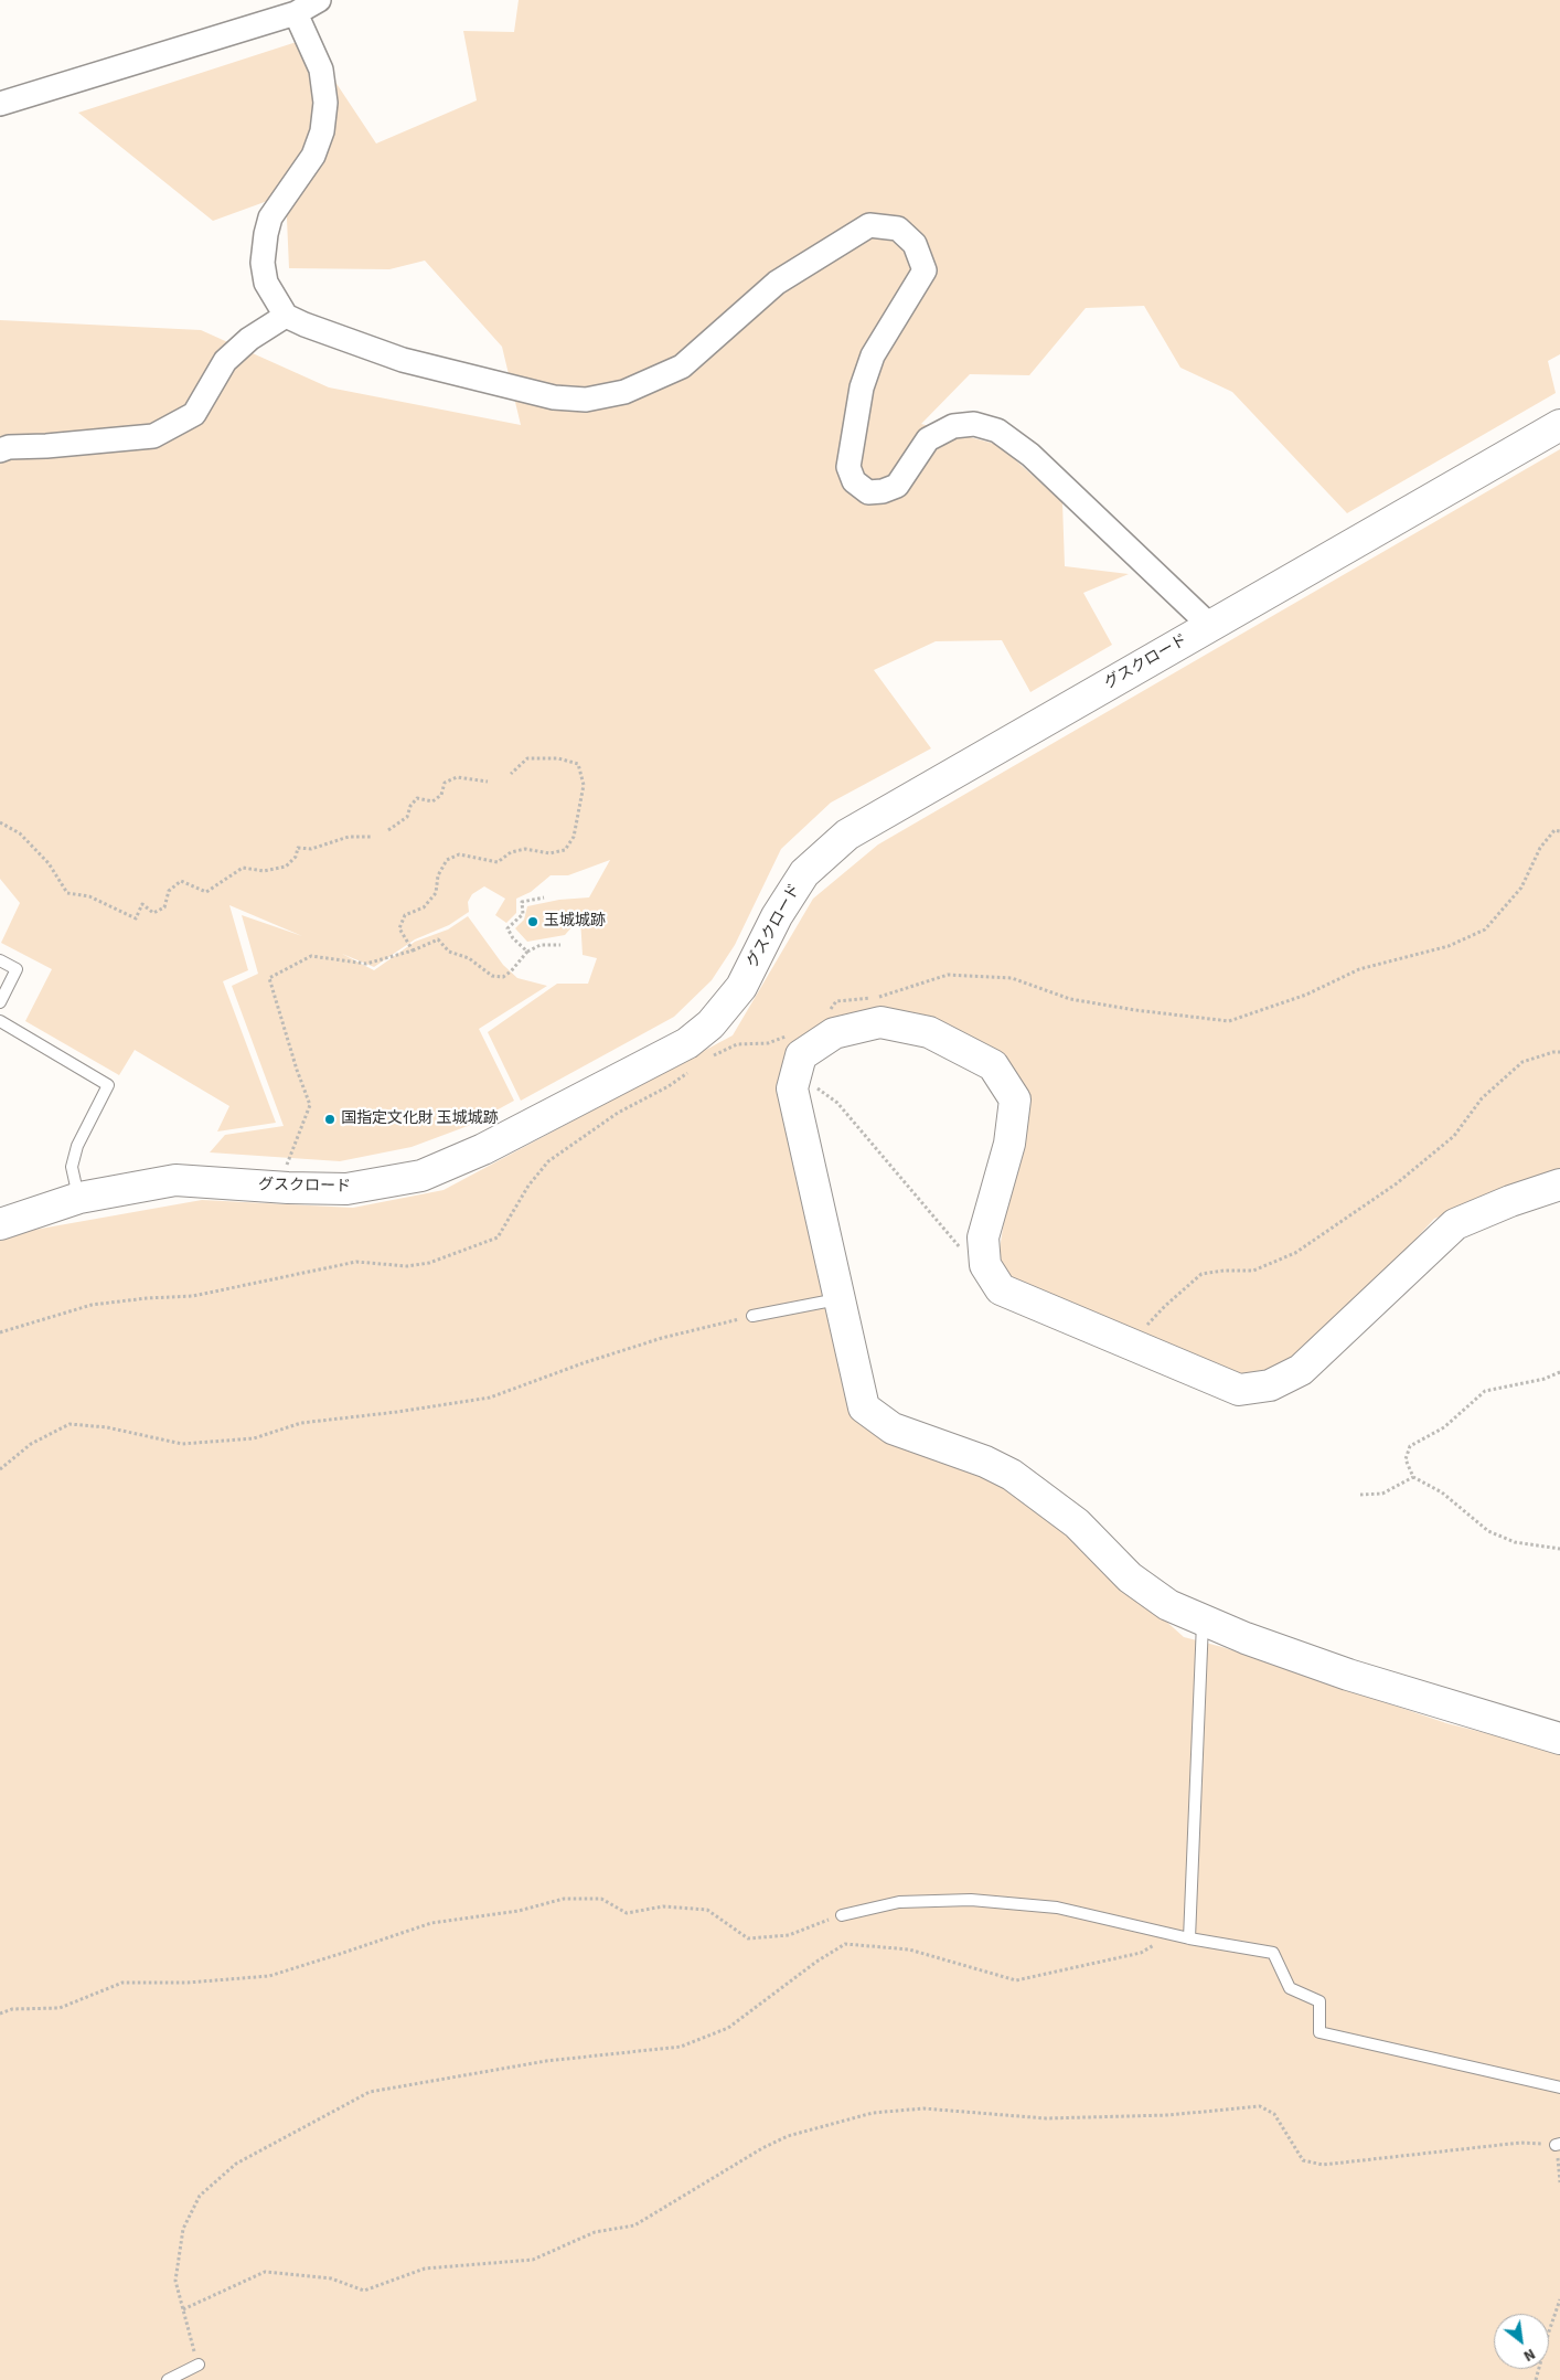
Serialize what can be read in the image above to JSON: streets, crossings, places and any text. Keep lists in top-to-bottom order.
{
  "streets": {
    "street": ["グスクロード"]
  },
  "places": ["玉城城跡", "国指定文化財 玉城城跡"],
  "north": "bottom right"
}
